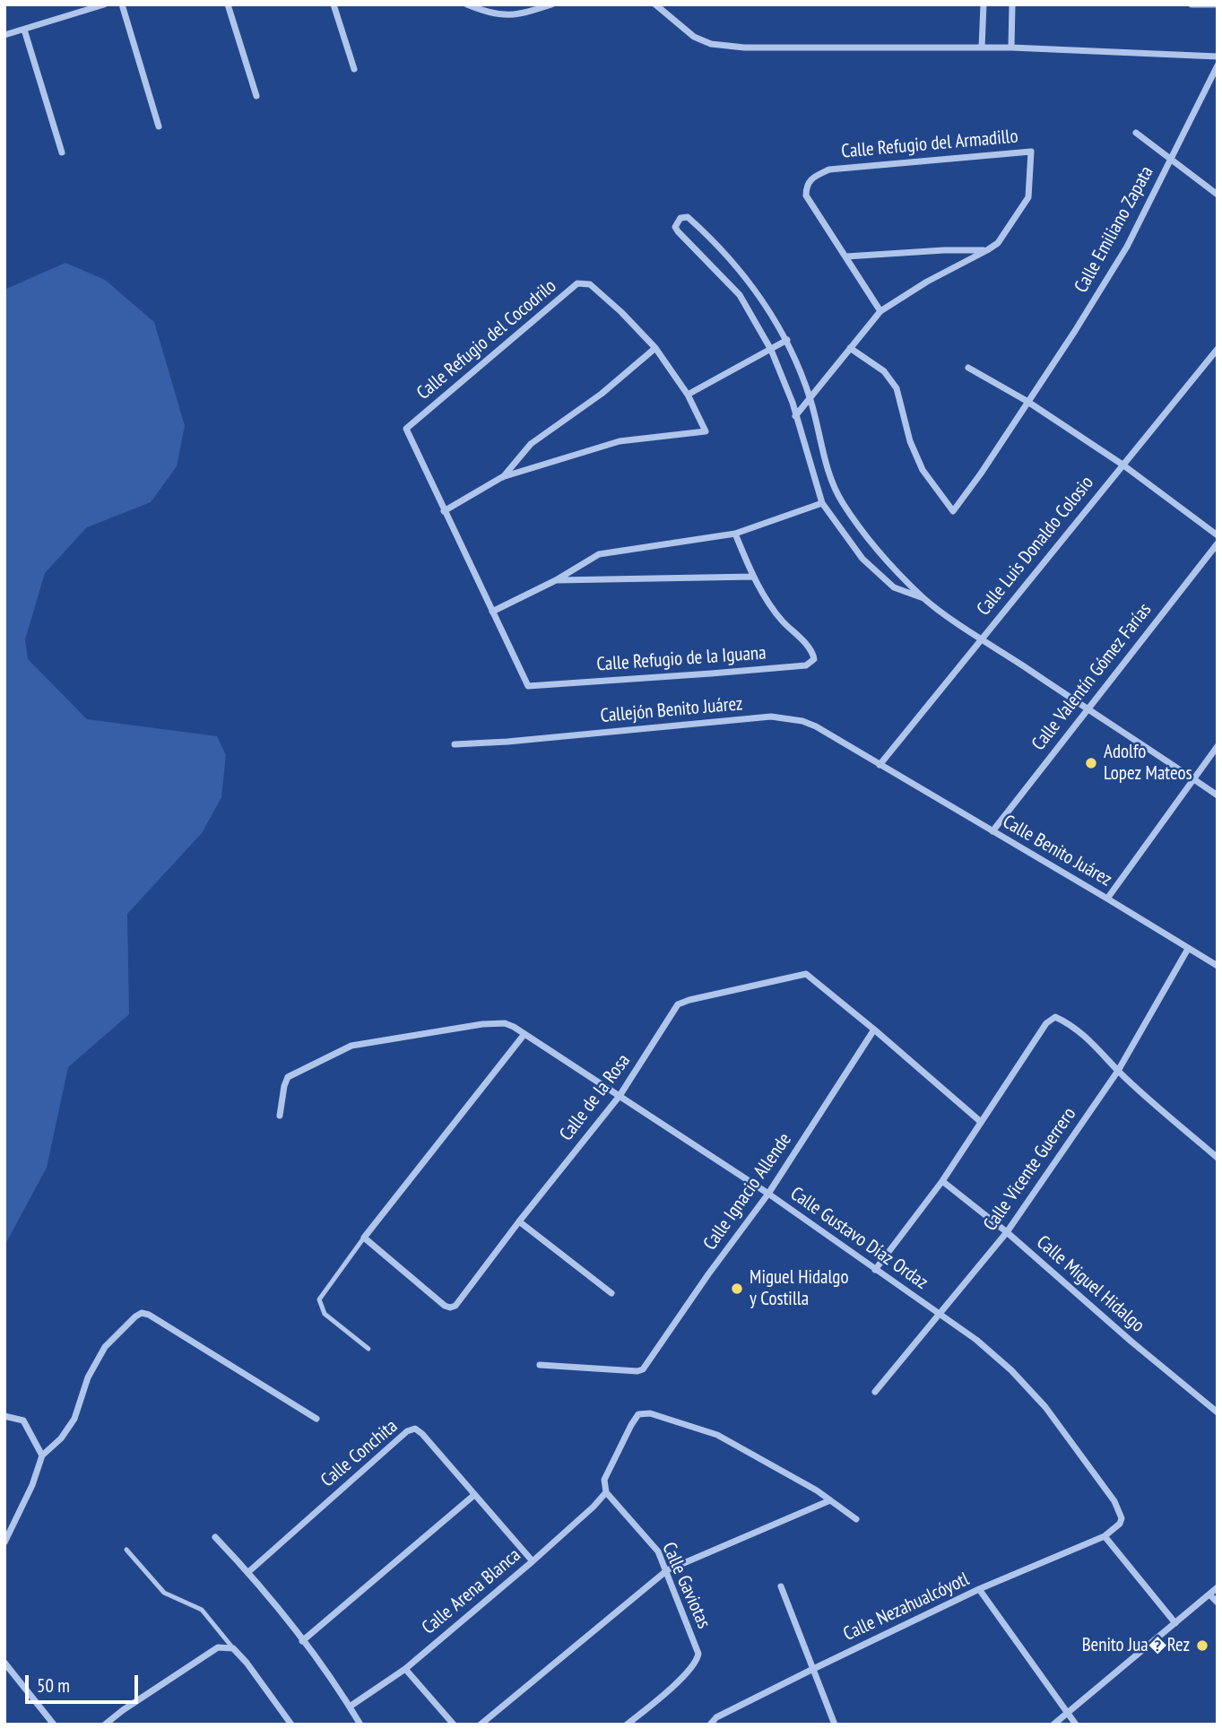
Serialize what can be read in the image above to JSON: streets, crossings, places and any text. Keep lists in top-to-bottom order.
{
  "streets": {
    "street": [
      "Calle Refugio del Armadillo",
      "Calle Emiliano Zapata",
      "Calle Refugio del Cocodrilo",
      "Calle Luis Donaldo Colosio",
      "Calle Refugio de la Iguana",
      "Calle Valentín Gómez Farías",
      "Callejón Benito Juárez",
      "Calle Benito Juárez",
      "Calle de la Rosa",
      "Calle Vicente Guerrero",
      "Calle Ignacio Allende",
      "Calle Gustavo Díaz Ordaz",
      "Calle Miguel Hidalgo",
      "Calle Conchita",
      "Calle Gaviotas",
      "Calle Arena Blanca",
      "Calle Nezahualcóyotl"
    ]
  },
  "crossings": [
    ["Calle Refugio del Armadillo", "Calle Emiliano Zapata"],
    ["Calle Refugio del Cocodrilo", "Calle Refugio de la Iguana"],
    ["Calle Luis Donaldo Colosio", "Callejón Benito Juárez"],
    ["Calle Luis Donaldo Colosio", "Calle Benito Juárez"],
    ["Calle Valentín Gómez Farías", "Calle Benito Juárez"],
    ["Callejón Benito Juárez", "Calle Benito Juárez"],
    ["Calle Benito Juárez", "Calle Vicente Guerrero"],
    ["Calle de la Rosa", "Calle Ignacio Allende"],
    ["Calle de la Rosa", "Calle Gustavo Díaz Ordaz"],
    ["Calle Vicente Guerrero", "Calle Gustavo Díaz Ordaz"],
    ["Calle Vicente Guerrero", "Calle Miguel Hidalgo"],
    ["Calle Ignacio Allende", "Calle Gustavo Díaz Ordaz"],
    ["Calle Gustavo Díaz Ordaz", "Calle Nezahualcóyotl"],
    ["Calle Conchita", "Calle Arena Blanca"],
    ["Calle Gaviotas", "Calle Arena Blanca"]
  ],
  "places": ["Adolfo Lopez Mateos", "Miguel Hidalgo y Costilla", "Benito Jua�Rez"],
  "scale_bar": "50 m"
}
